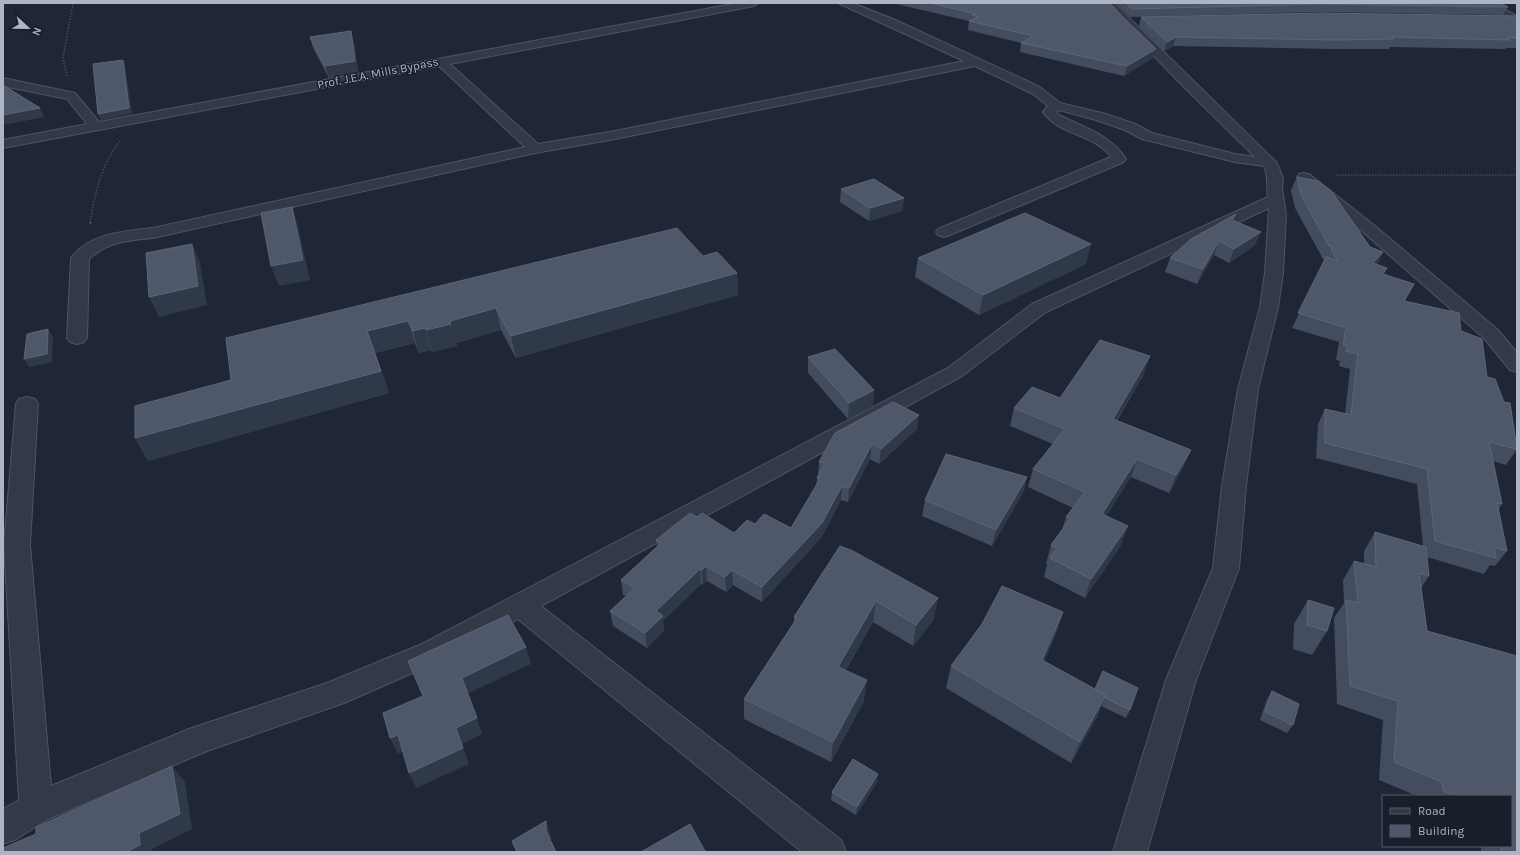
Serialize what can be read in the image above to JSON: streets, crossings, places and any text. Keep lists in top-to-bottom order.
{
  "streets": {
    "street": ["Prof. J.E.A. Mills Bypass"]
  },
  "legend": ["Road", "Building"],
  "north": "right"
}
